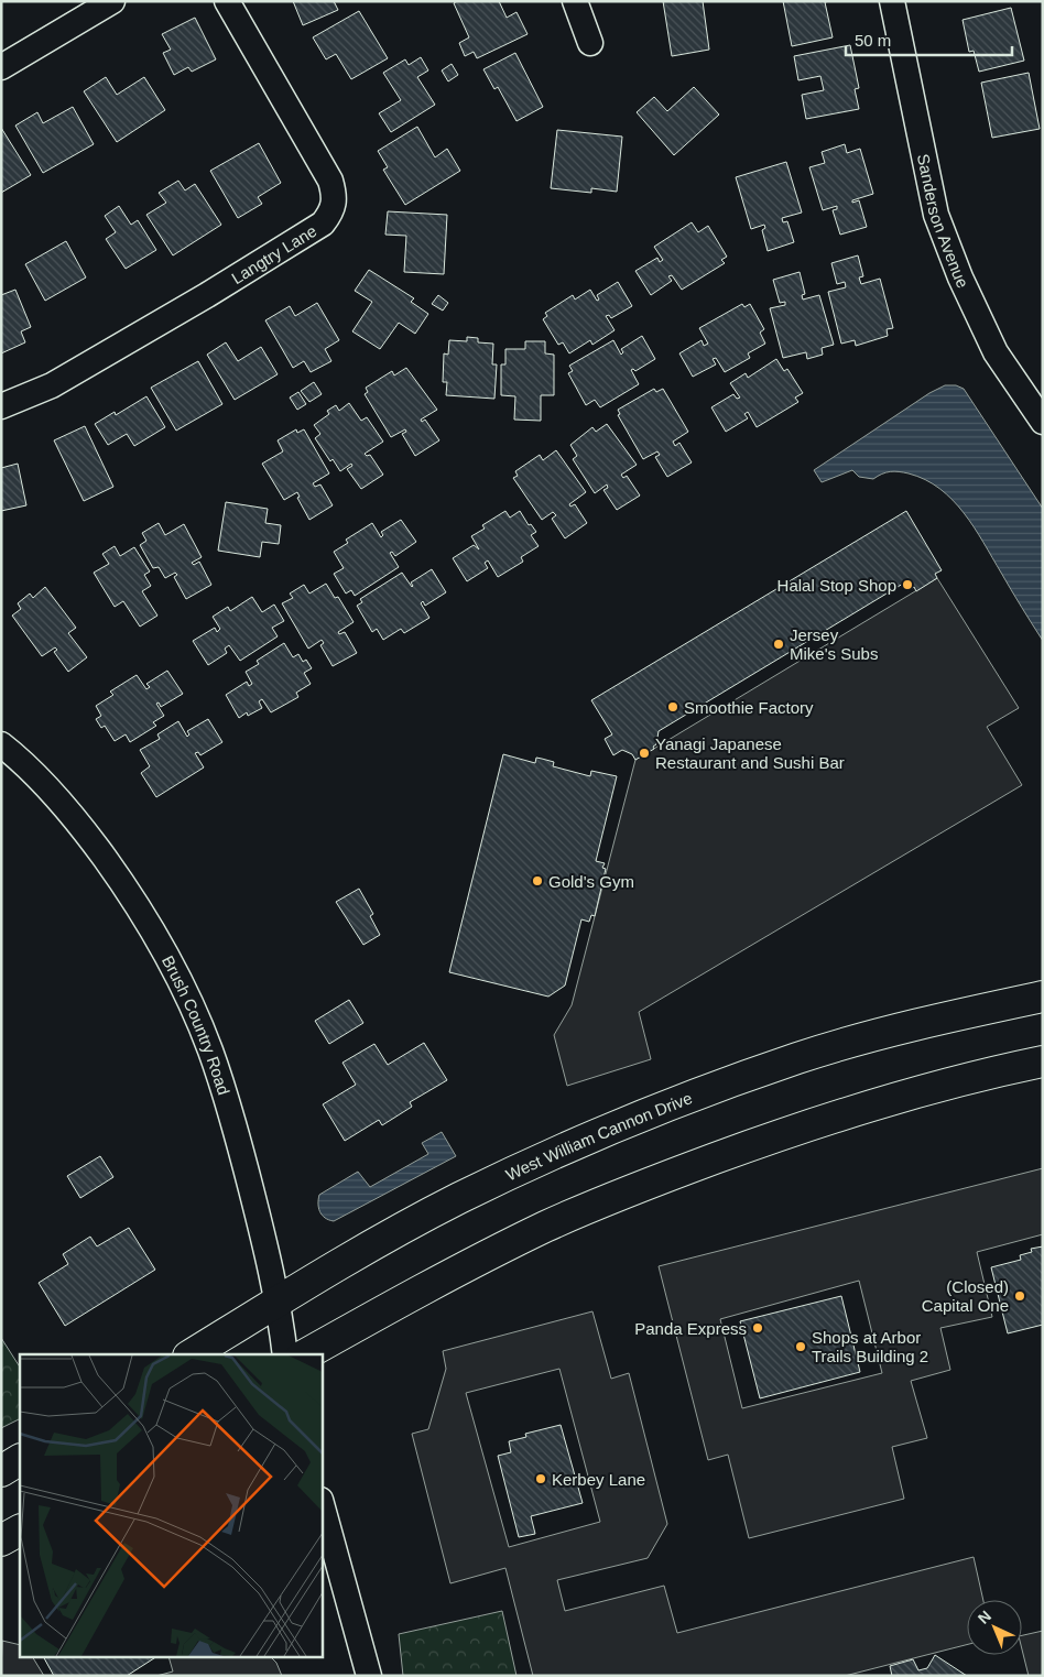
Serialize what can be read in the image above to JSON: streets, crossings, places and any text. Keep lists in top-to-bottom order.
{
  "streets": {
    "main road": ["West William Cannon Drive"],
    "street": ["Sanderson Avenue", "Langtry Lane", "Brush Country Road"]
  },
  "crossings": [
    ["Brush Country Road", "West William Cannon Drive"]
  ],
  "places": [
    "Halal Stop Shop",
    "Jersey Mike's Subs",
    "Smoothie Factory",
    "Yanagi Japanese Restaurant and Sushi Bar",
    "Gold's Gym",
    "(Closed) Capital One",
    "Panda Express",
    "Shops at Arbor Trails Building 2",
    "Kerbey Lane"
  ],
  "scale_bar": "50 m",
  "north": "top left"
}
